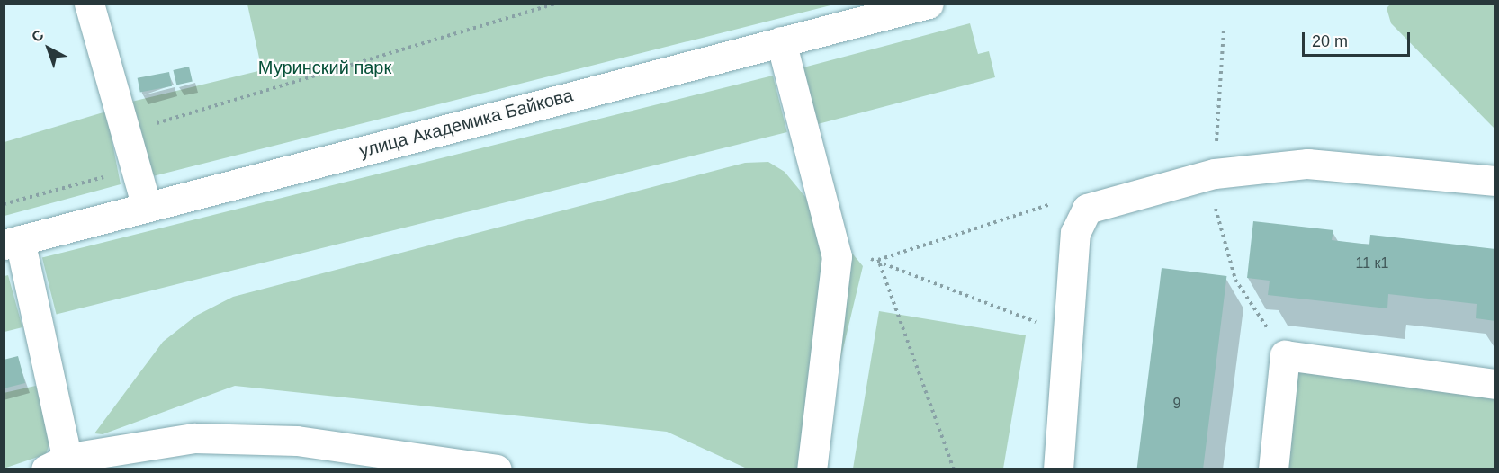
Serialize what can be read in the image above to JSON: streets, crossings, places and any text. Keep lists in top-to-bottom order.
{
  "streets": {
    "street": ["улица Академика Байкова"]
  },
  "parks": ["Муринский парк"],
  "house_numbers": ["11 к1", "9"],
  "scale_bar": "20 m",
  "north": "top left"
}
